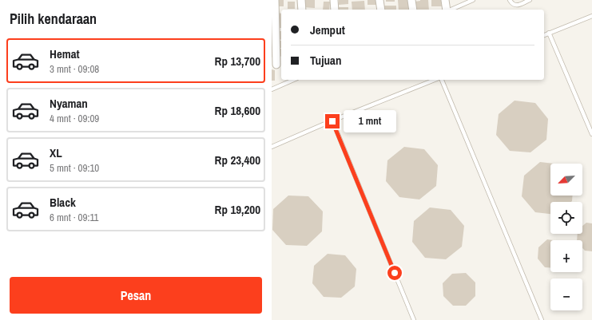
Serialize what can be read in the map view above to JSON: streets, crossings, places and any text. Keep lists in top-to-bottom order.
{
  "north": "bottom left",
  "page": {
    "heading": "Pilih kendaraan",
    "banner": ["Jemput", "Tujuan"],
    "list": [
      {
        "name": "Hemat",
        "note": "3 mnt · 09:08",
        "value": "Rp 13,700"
      },
      {
        "name": "Nyaman",
        "note": "4 mnt · 09:09",
        "value": "Rp 18,600"
      },
      {
        "name": "XL",
        "note": "5 mnt · 09:10",
        "value": "Rp 23,400"
      },
      {
        "name": "Black",
        "note": "6 mnt · 09:11",
        "value": "Rp 19,200"
      }
    ],
    "bubble": "1 mnt",
    "map_buttons": ["+", "−"],
    "buttons": "Pesan"
  }
}
